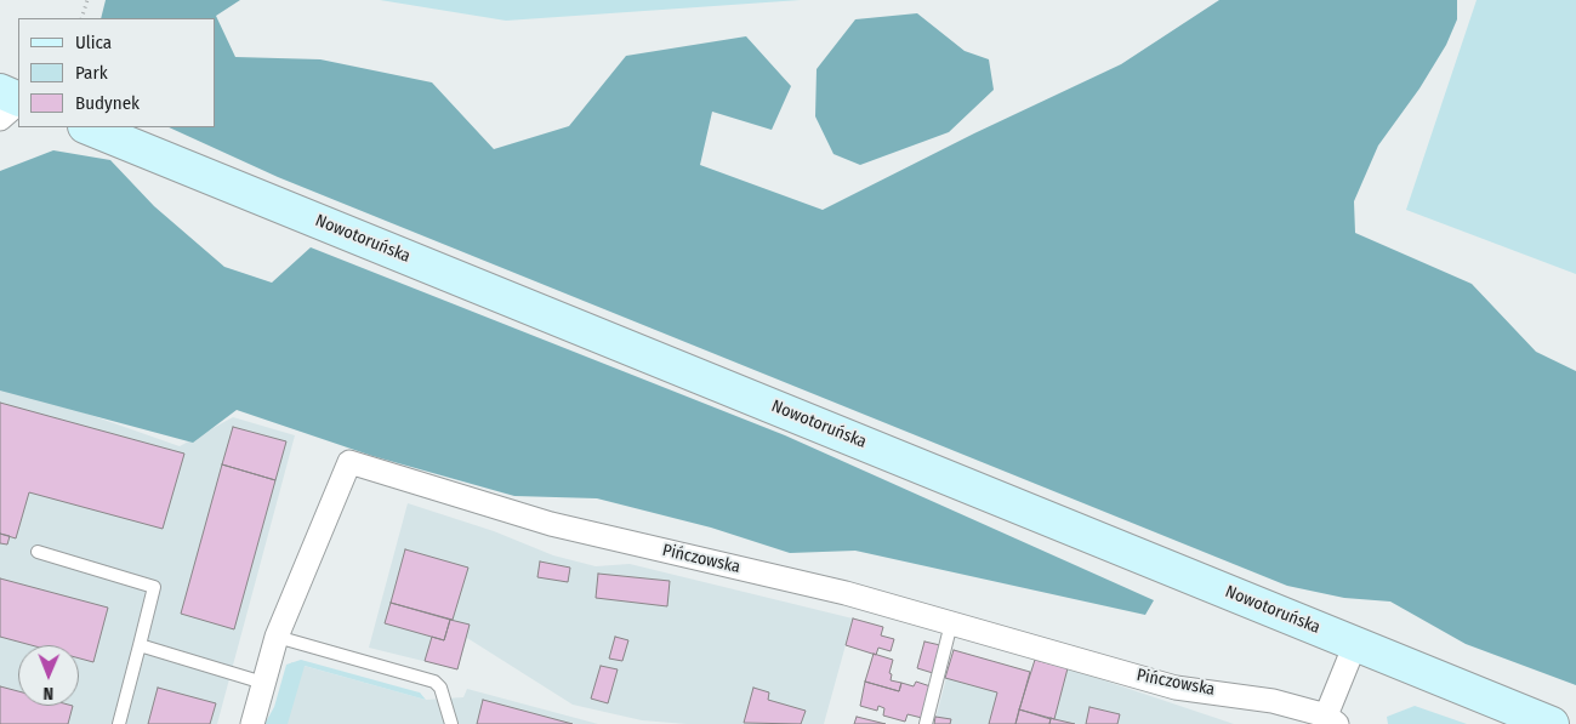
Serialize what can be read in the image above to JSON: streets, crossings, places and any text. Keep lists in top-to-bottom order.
{
  "streets": {
    "main road": ["Nowotoruńska"],
    "street": ["Pińczowska"]
  },
  "crossings": [
    ["Nowotoruńska", "Pińczowska"]
  ],
  "legend": ["Ulica", "Park", "Budynek"],
  "north": "bottom"
}
